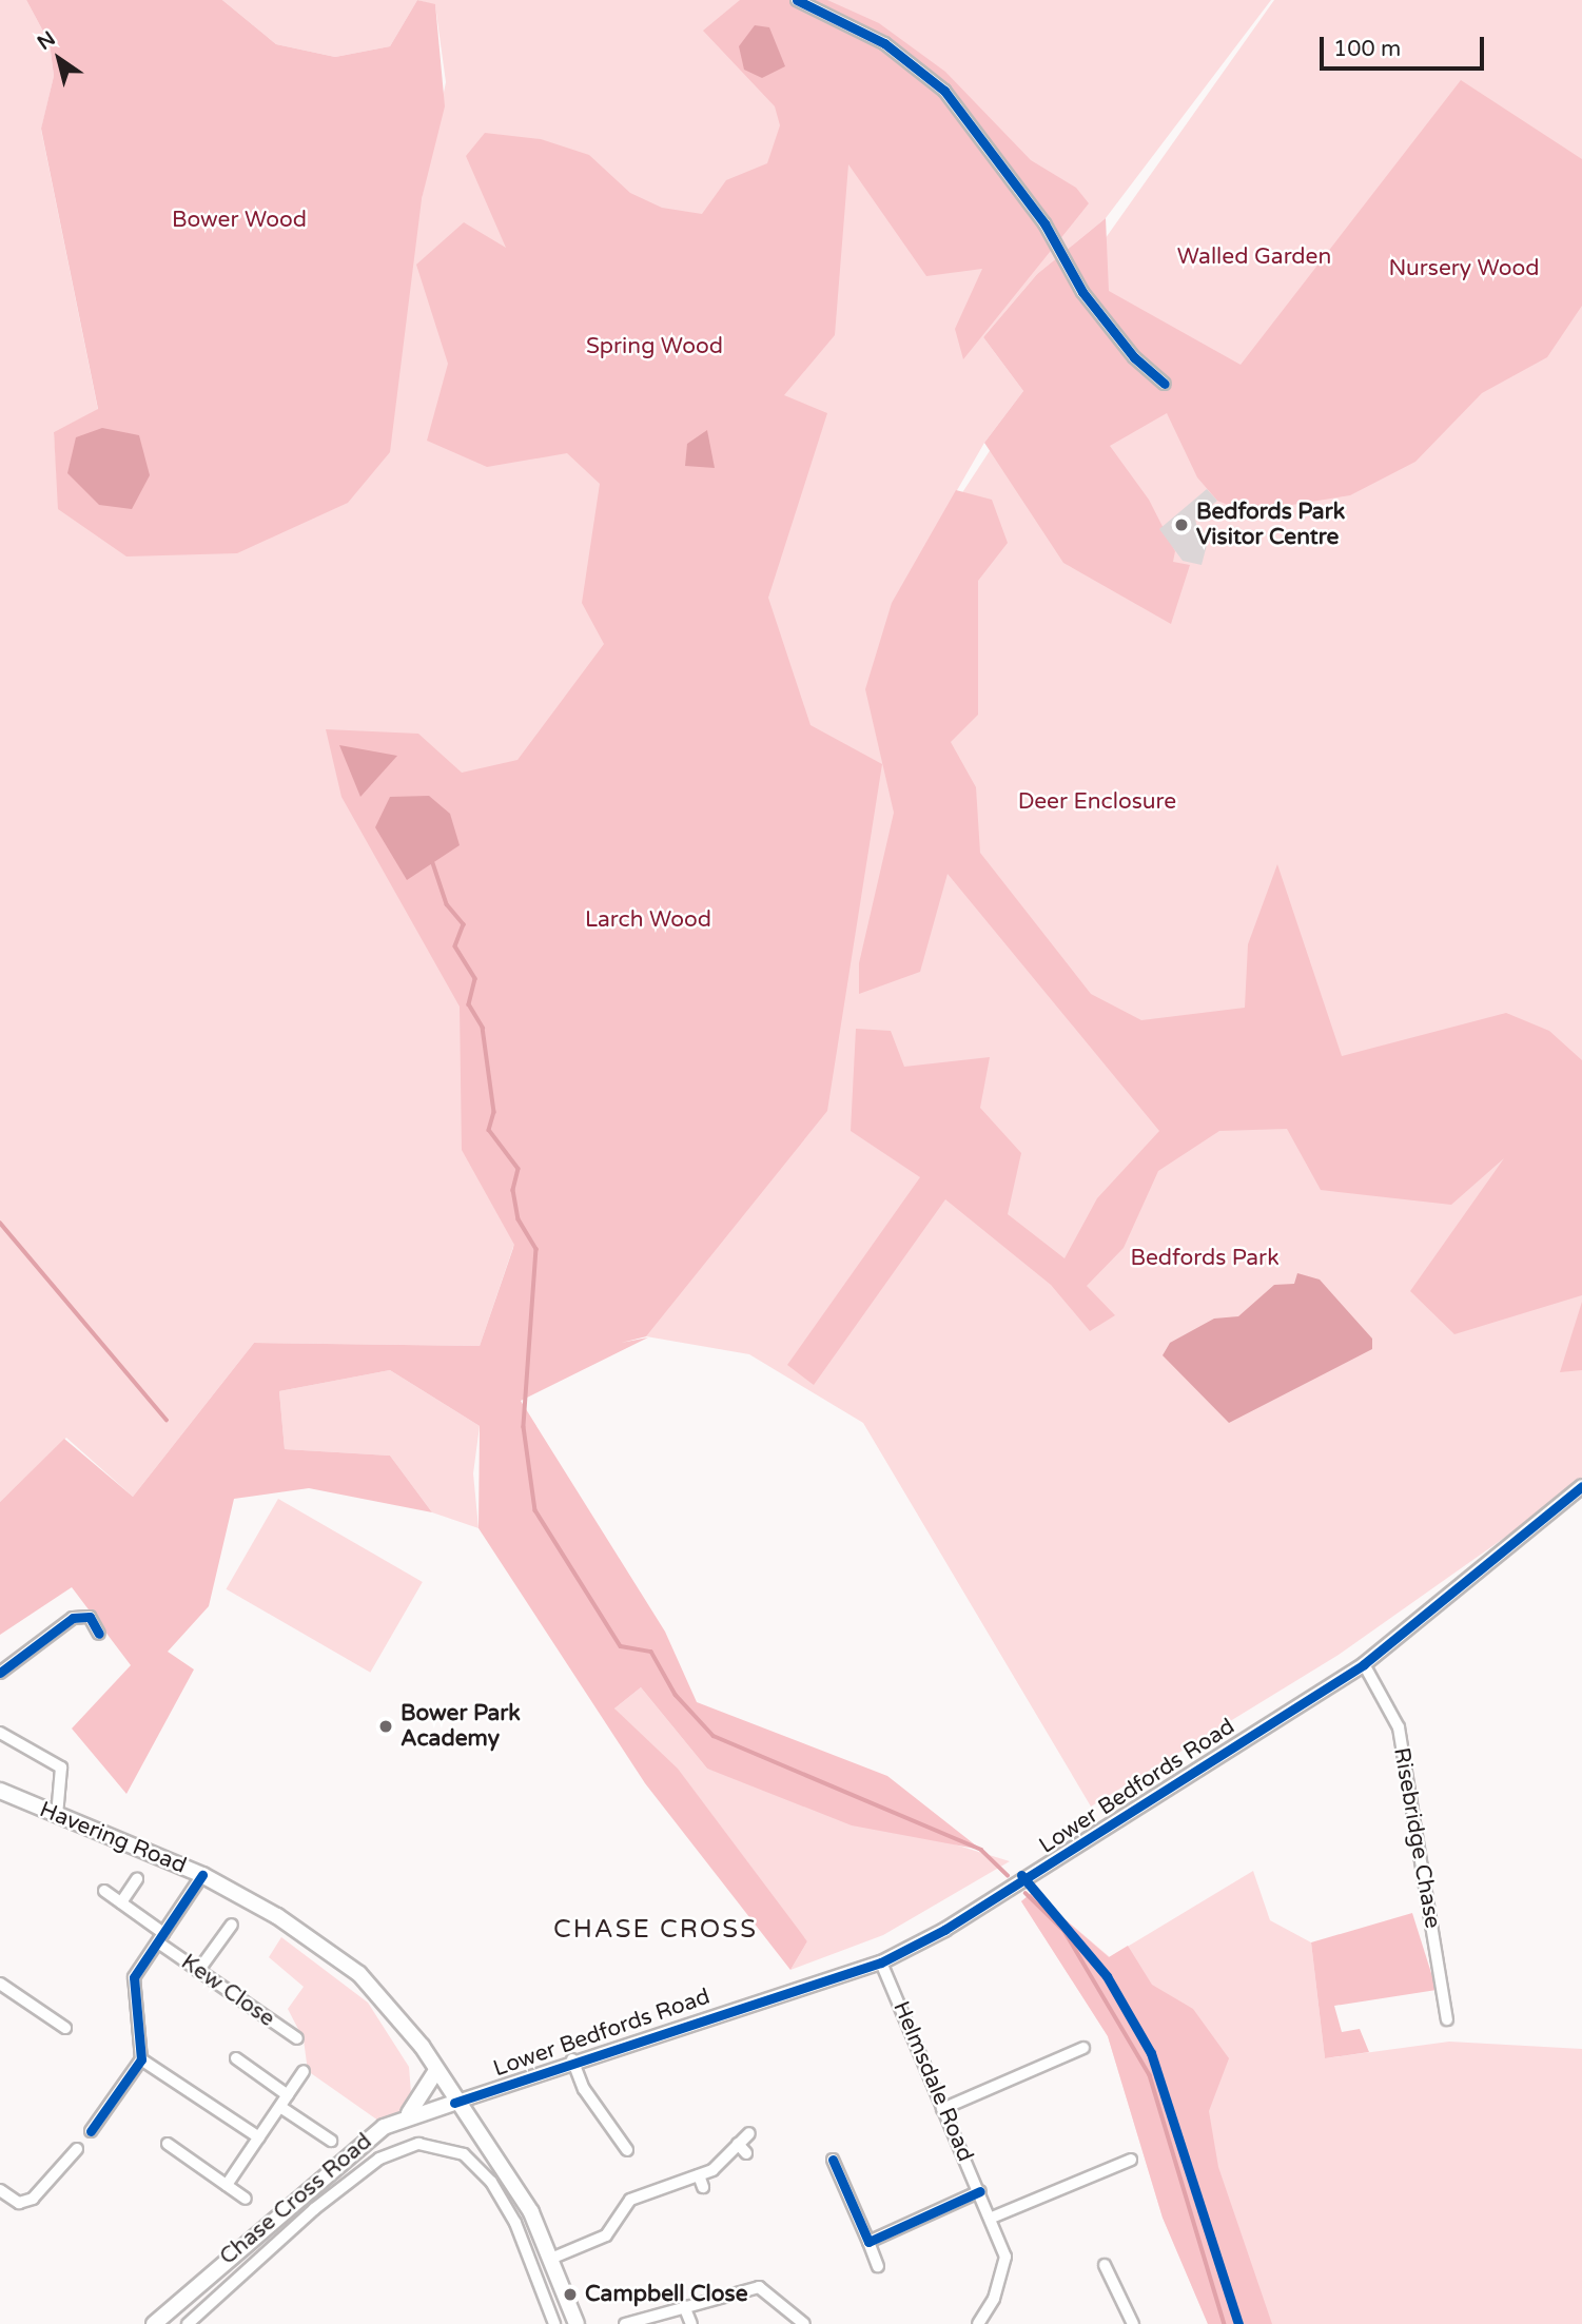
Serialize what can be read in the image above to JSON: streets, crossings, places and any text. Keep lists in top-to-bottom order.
{
  "streets": {
    "main road": ["Havering Road", "Chase Cross Road"],
    "street": [
      "Lower Bedfords Road",
      "Risebridge Chase",
      "Kew Close",
      "Helmsdale Road"
    ]
  },
  "crossings": [
    ["Lower Bedfords Road", "Havering Road"],
    ["Lower Bedfords Road", "Risebridge Chase"],
    ["Lower Bedfords Road", "Helmsdale Road"],
    ["Lower Bedfords Road", "Chase Cross Road"],
    ["Havering Road", "Chase Cross Road"]
  ],
  "districts": ["CHASE CROSS"],
  "parks": [
    "Bower Wood",
    "Walled Garden",
    "Nursery Wood",
    "Spring Wood",
    "Deer Enclosure",
    "Larch Wood",
    "Bedfords Park"
  ],
  "places": ["Bedfords Park Visitor Centre", "Bower Park Academy", "Campbell Close"],
  "scale_bar": "100 m",
  "north": "top left"
}
